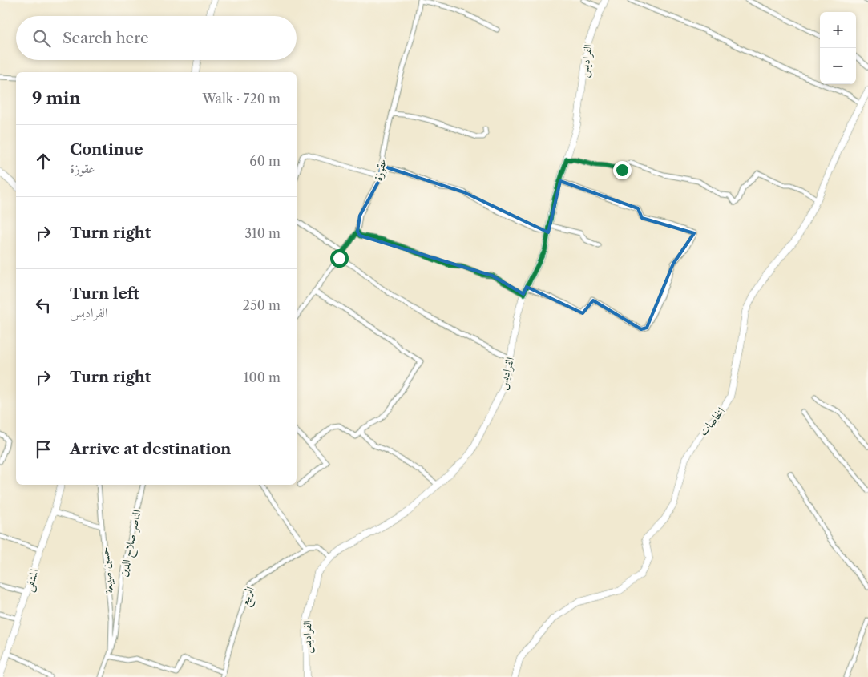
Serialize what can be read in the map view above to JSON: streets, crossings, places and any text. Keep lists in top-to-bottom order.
{
  "streets": {
    "street": [
      "الفراديس",
      "عقوزة",
      "الخاصات",
      "الناصر صلاح الدين",
      "حسين صيبعة",
      "المشفى",
      "الربيع"
    ]
  },
  "crossings": [
    ["الناصر صلاح الدين", "حسين صيبعة"]
  ],
  "page": {
    "map_buttons": ["+", "−"],
    "search": "Search here",
    "heading": ["9 min", "Walk · 720 m"],
    "list": [
      ["Continue", "عقوزة", "60 m"],
      ["Turn right", "310 m"],
      ["Turn left", "الفراديس", "250 m"],
      ["Turn right", "100 m"],
      "Arrive at destination"
    ]
  }
}
